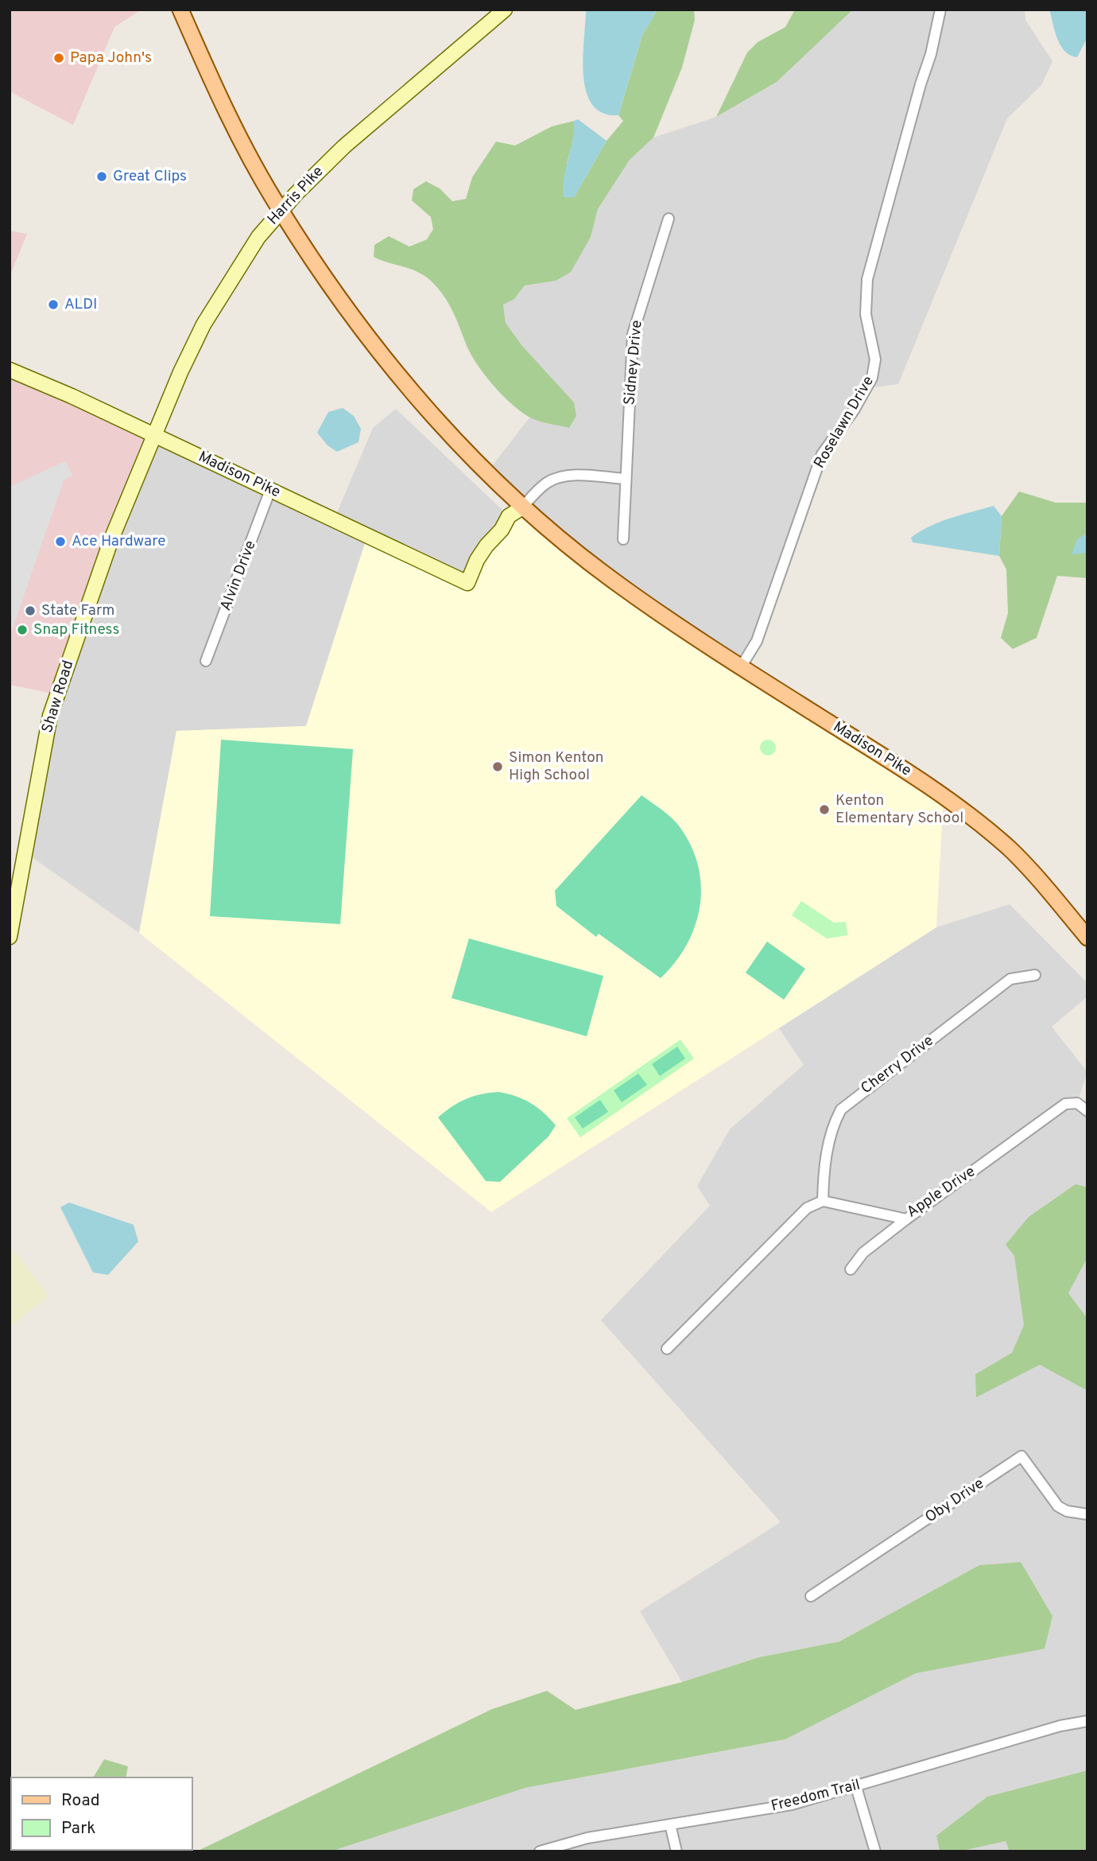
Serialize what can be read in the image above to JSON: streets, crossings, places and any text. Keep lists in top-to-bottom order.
{
  "streets": {
    "main road": ["Harris Pike", "Madison Pike", "Shaw Road"],
    "street": [
      "Sidney Drive",
      "Roselawn Drive",
      "Alvin Drive",
      "Cherry Drive",
      "Apple Drive",
      "Oby Drive",
      "Freedom Trail"
    ]
  },
  "crossings": [
    ["Harris Pike", "Madison Pike"],
    ["Harris Pike", "Shaw Road"],
    ["Roselawn Drive", "Madison Pike"],
    ["Madison Pike", "Alvin Drive"],
    ["Madison Pike", "Shaw Road"],
    ["Cherry Drive", "Apple Drive"]
  ],
  "places": [
    "Papa John's",
    "Great Clips",
    "ALDI",
    "Ace Hardware",
    "State Farm",
    "Snap Fitness",
    "Simon Kenton High School",
    "Kenton Elementary School"
  ],
  "legend": ["Road", "Park"]
}
